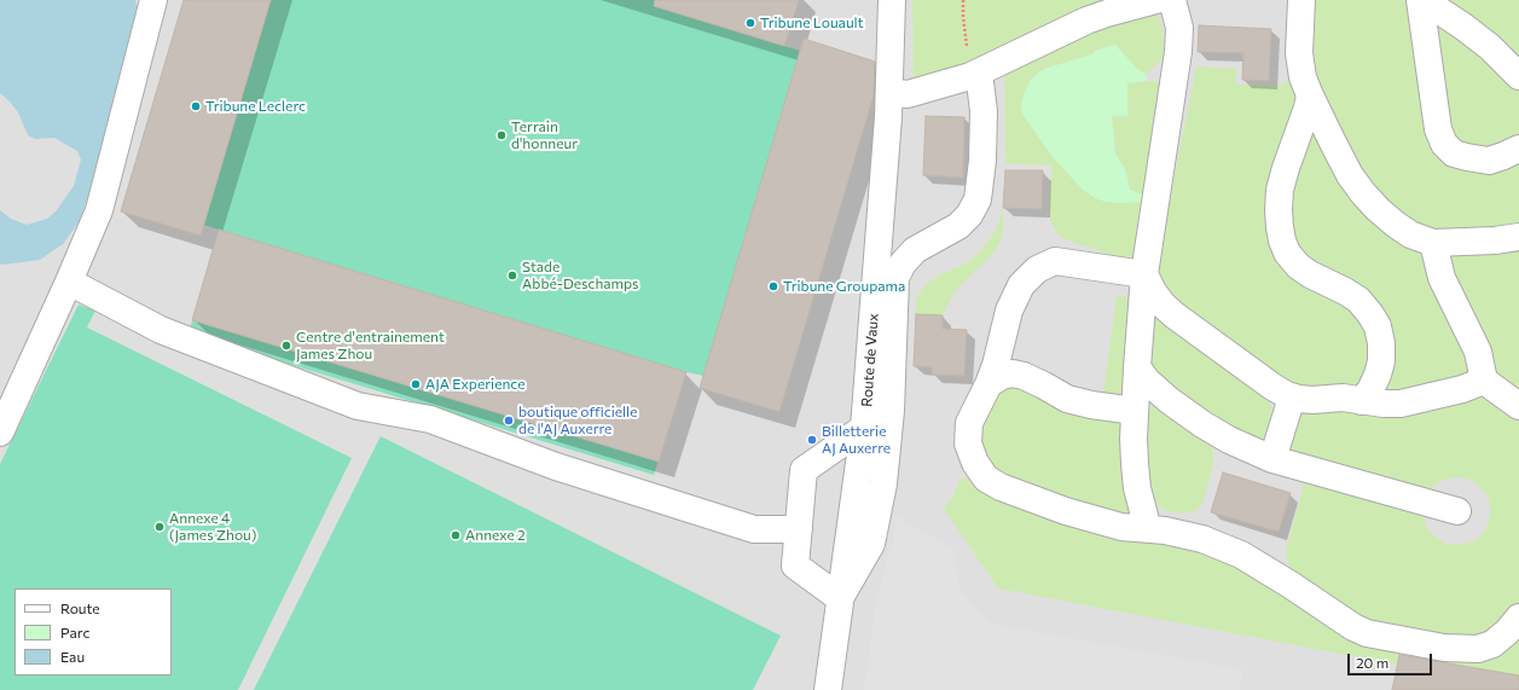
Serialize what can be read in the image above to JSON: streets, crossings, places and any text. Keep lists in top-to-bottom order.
{
  "streets": {
    "street": ["Route de Vaux"]
  },
  "places": [
    "Tribune Louault",
    "Tribune Leclerc",
    "Terrain d'honneur",
    "Stade Abbé-Deschamps",
    "Tribune Groupama",
    "Centre d'entrainement James Zhou",
    "AJA Experience",
    "boutique officielle de l'AJ Auxerre",
    "Billetterie AJ Auxerre",
    "Annexe 4 (James Zhou)",
    "Annexe 2"
  ],
  "legend": ["Route", "Parc", "Eau"],
  "scale_bar": "20 m"
}
